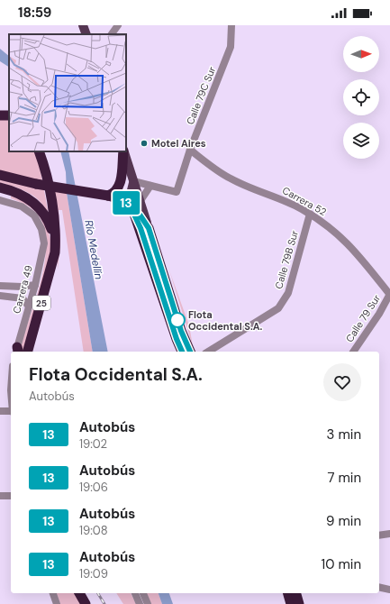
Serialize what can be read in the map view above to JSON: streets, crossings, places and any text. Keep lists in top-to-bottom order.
{
  "streets": {
    "highway": ["25"],
    "street": [
      "Calle 79C Sur",
      "Carrera 52",
      "Calle 79B Sur",
      "Carrera 49",
      "Calle 79 Sur"
    ]
  },
  "crossings": [
    ["Calle 79C Sur", "Carrera 52"],
    ["Carrera 52", "Calle 79B Sur"],
    ["Carrera 52", "Calle 79 Sur"]
  ],
  "water": ["Río Medellín"],
  "places": ["Motel Aires", "Flota Occidental S.A."],
  "lines": ["bus line 13"],
  "north": "right",
  "page": {
    "status": "18:59",
    "on_map": "13",
    "heading": ["Flota Occidental S.A.", "Autobús"],
    "list": [
      {
        "mark": "13",
        "name": "Autobús",
        "note": "19:02",
        "value": "3 min"
      },
      {
        "mark": "13",
        "name": "Autobús",
        "note": "19:06",
        "value": "7 min"
      },
      {
        "mark": "13",
        "name": "Autobús",
        "note": "19:08",
        "value": "9 min"
      },
      {
        "mark": "13",
        "name": "Autobús",
        "note": "19:09",
        "value": "10 min"
      }
    ]
  }
}
